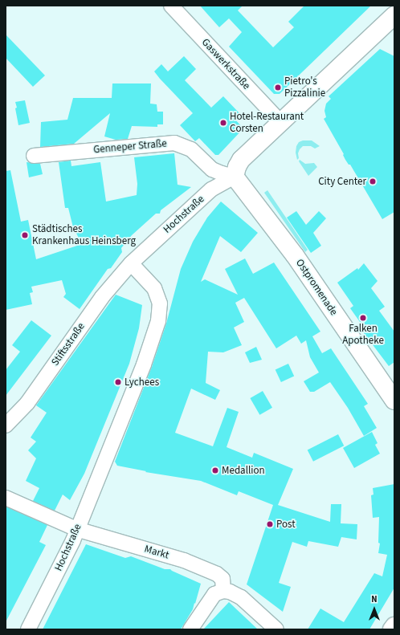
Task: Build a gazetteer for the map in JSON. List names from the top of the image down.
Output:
{
  "streets": {
    "street": [
      "Gaswerkstraße",
      "Genneper Straße",
      "Hochstraße",
      "Ostpromenade",
      "Stiftsstraße",
      "Markt"
    ]
  },
  "crossings": [
    ["Genneper Straße", "Hochstraße"],
    ["Genneper Straße", "Ostpromenade"],
    ["Hochstraße", "Ostpromenade"],
    ["Hochstraße", "Stiftsstraße"],
    ["Hochstraße", "Markt"]
  ],
  "places": [
    "Pietro's Pizzalinie",
    "Hotel-Restaurant Corsten",
    "City Center",
    "Städtisches Krankenhaus Heinsberg",
    "Falken Apotheke",
    "Lychees",
    "Medallion",
    "Post"
  ],
  "north": "top"
}
